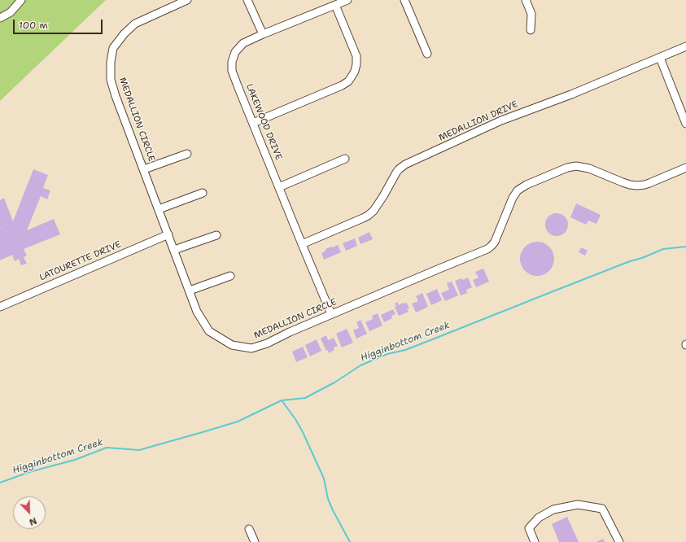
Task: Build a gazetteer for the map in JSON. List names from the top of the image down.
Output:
{
  "streets": {
    "street": [
      "MEDALLION CIRCLE",
      "MEDALLION DRIVE",
      "LAKEWOOD DRIVE",
      "LATOURETTE DRIVE"
    ]
  },
  "crossings": [
    ["MEDALLION CIRCLE", "LAKEWOOD DRIVE"],
    ["MEDALLION CIRCLE", "LATOURETTE DRIVE"],
    ["MEDALLION DRIVE", "LAKEWOOD DRIVE"]
  ],
  "water": ["Higginbottom Creek"],
  "scale_bar": "100 m",
  "north": "bottom right"
}
